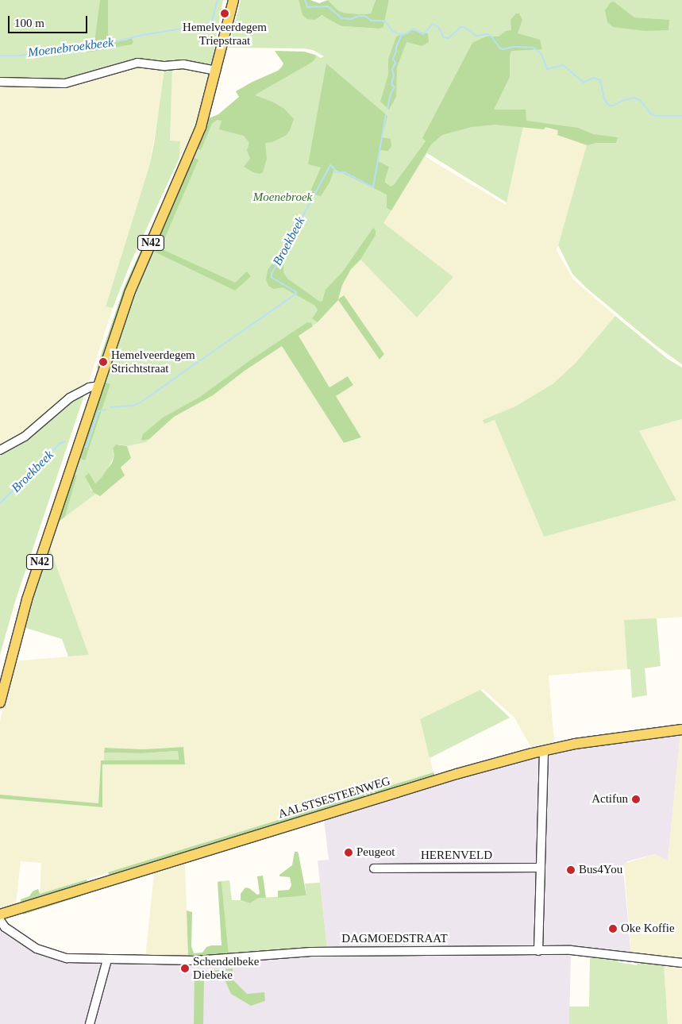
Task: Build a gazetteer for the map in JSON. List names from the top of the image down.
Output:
{
  "streets": {
    "main road": ["N42", "AALSTSESTEENWEG"],
    "street": ["HERENVELD", "DAGMOEDSTRAAT"]
  },
  "water": ["Moenebroekbeek", "Broekbeek"],
  "parks": ["Moenebroek"],
  "places": [
    "Hemelveerdegem Triepstraat",
    "Hemelveerdegem Strichtstraat",
    "Actifun",
    "Peugeot",
    "Bus4You",
    "Oke Koffie",
    "Schendelbeke Diebeke"
  ],
  "scale_bar": "100 m"
}
